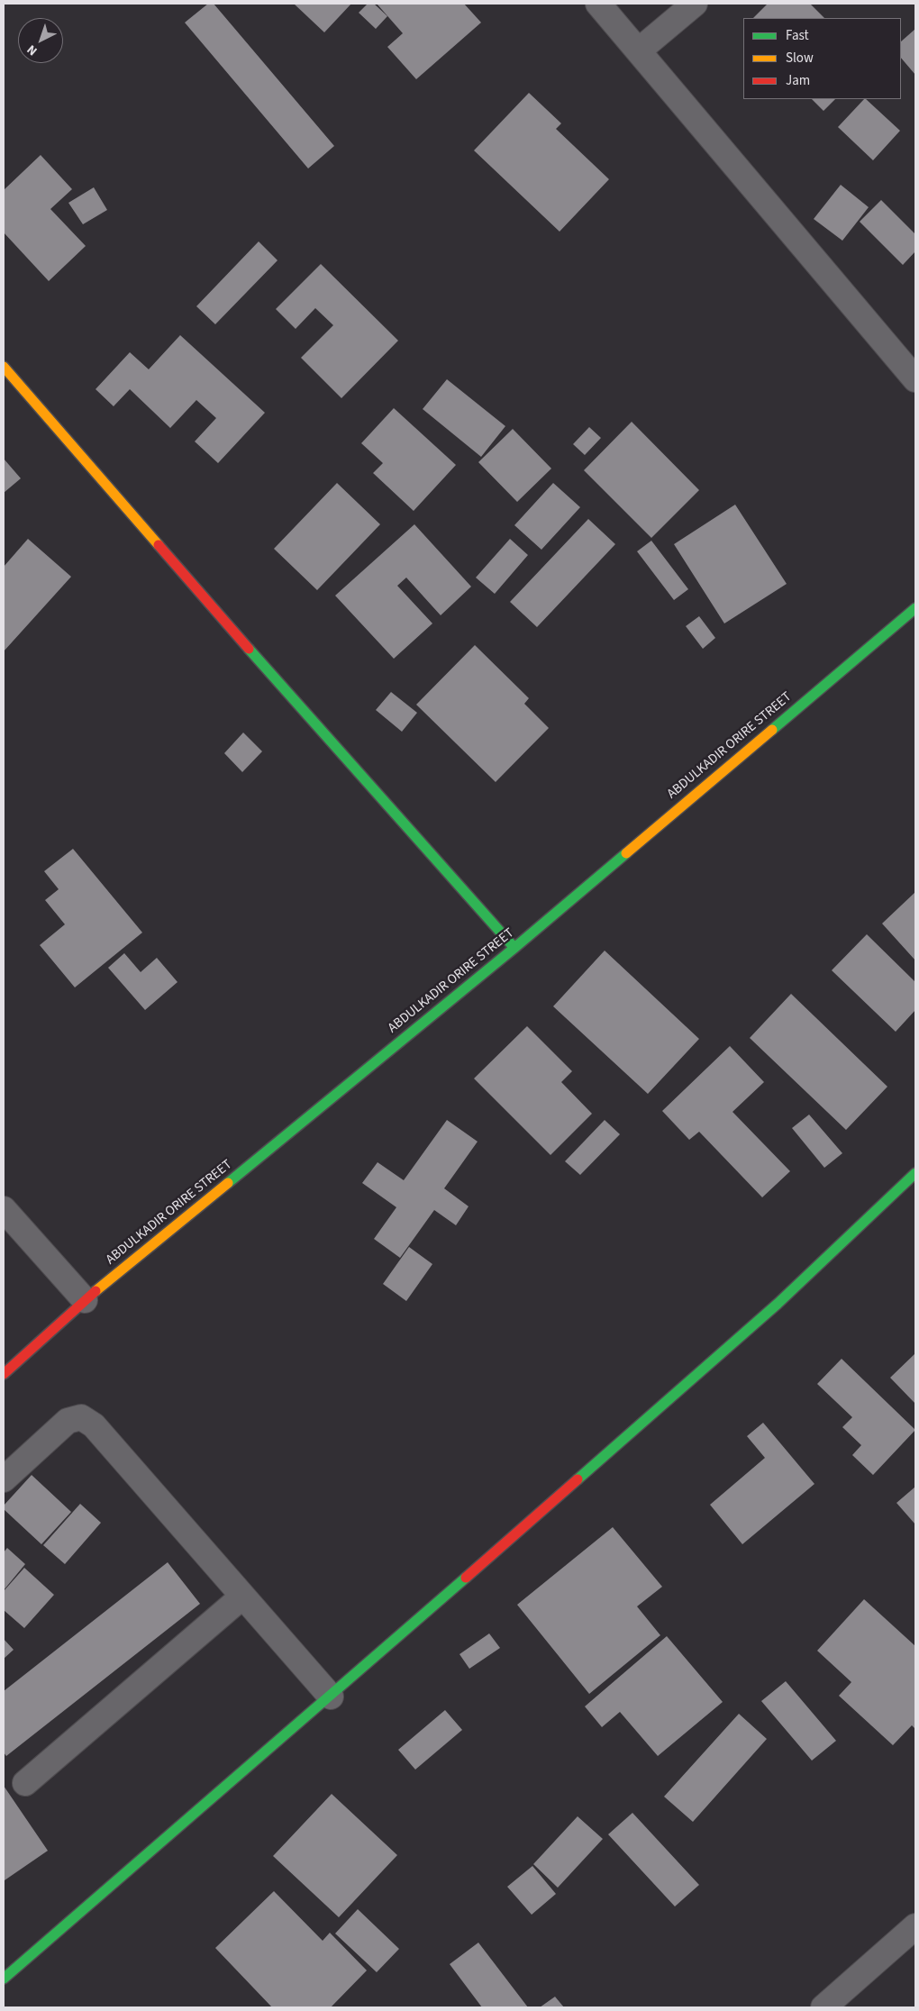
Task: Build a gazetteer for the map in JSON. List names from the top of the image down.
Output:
{
  "streets": {
    "street": ["ABDULKADIR ORIRE STREET"]
  },
  "legend": ["Fast", "Slow", "Jam"],
  "north": "bottom left"
}
